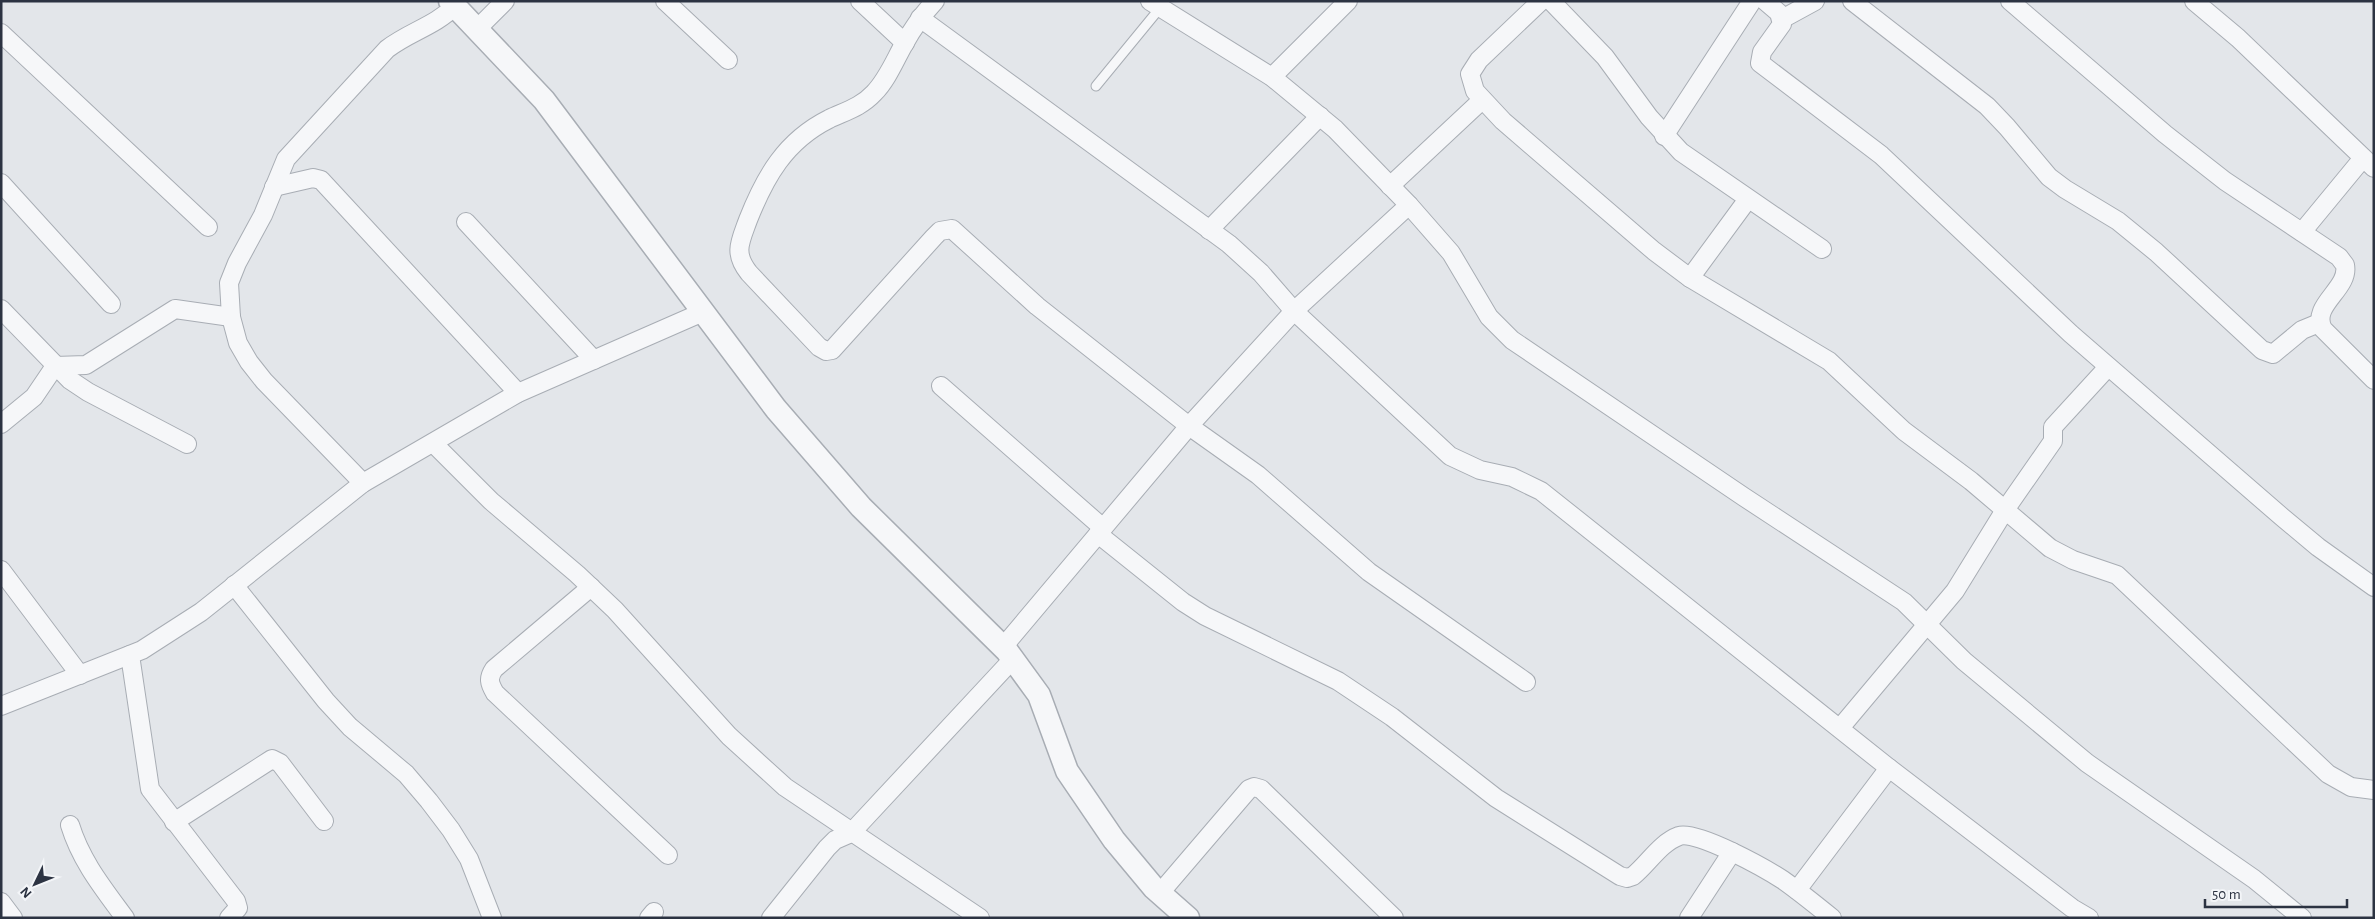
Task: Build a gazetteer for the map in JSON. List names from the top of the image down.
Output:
{
  "scale_bar": "50 m",
  "north": "bottom left"
}
